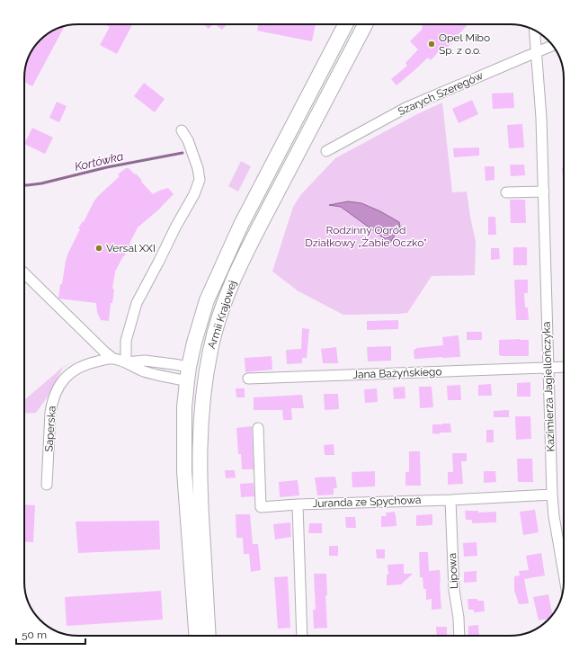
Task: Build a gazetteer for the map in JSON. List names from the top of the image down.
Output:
{
  "streets": {
    "main road": ["Armii Krajowej"],
    "street": [
      "Szarych Szeregów",
      "Jana Bażyńskiego",
      "Kazimierza Jagiellończyka",
      "Saperska",
      "Juranda ze Spychowa",
      "Lipowa"
    ]
  },
  "crossings": [
    ["Szarych Szeregów", "Kazimierza Jagiellończyka"],
    ["Jana Bażyńskiego", "Kazimierza Jagiellończyka"],
    ["Kazimierza Jagiellończyka", "Juranda ze Spychowa"],
    ["Juranda ze Spychowa", "Lipowa"]
  ],
  "water": ["Kortówka"],
  "parks": ["Rodzinny Ogród Działkowy „Żabie Oczko”"],
  "places": ["Opel Mibo Sp. z o.o.", "Versal XXI"],
  "scale_bar": "50 m"
}
